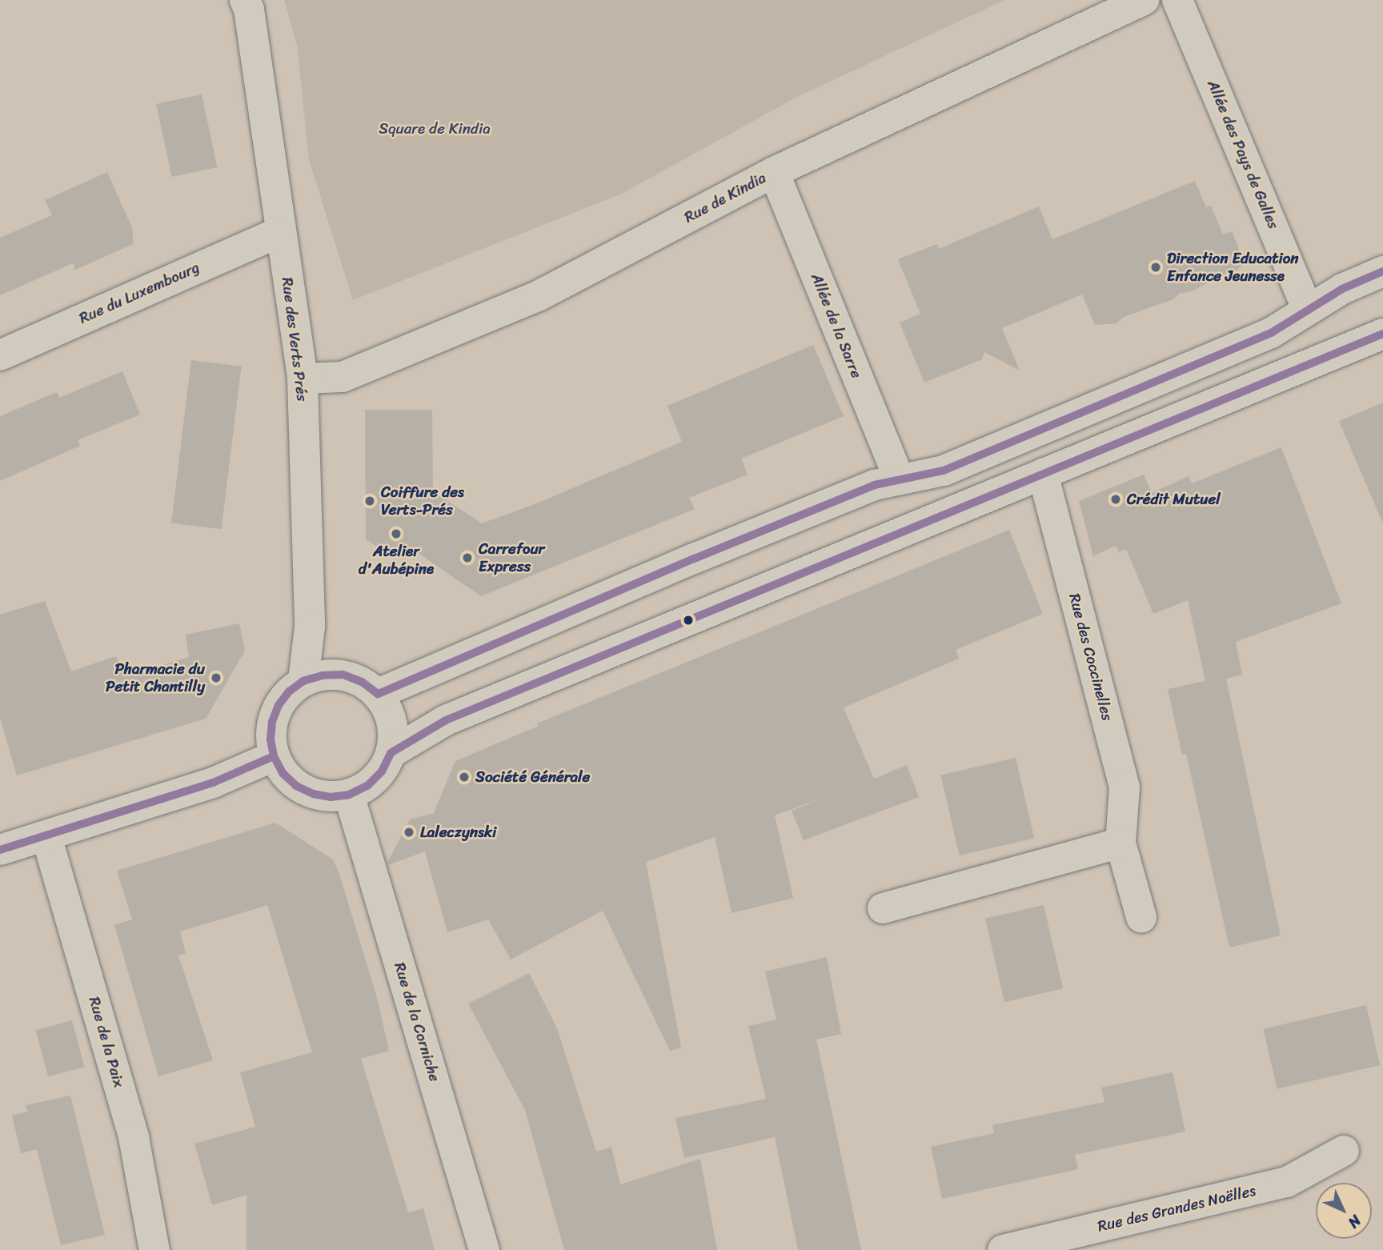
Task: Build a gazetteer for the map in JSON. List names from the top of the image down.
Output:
{
  "streets": {
    "street": [
      "Allée des Pays de Galles",
      "Rue de Kindia",
      "Rue du Luxembourg",
      "Allée de la Sarre",
      "Rue des Verts Prés",
      "Rue des Coccinelles",
      "Rue de la Corniche",
      "Rue de la Paix",
      "Rue des Grandes Noëlles"
    ]
  },
  "crossings": [
    ["Rue de Kindia", "Allée de la Sarre"],
    ["Rue de Kindia", "Rue des Verts Prés"],
    ["Rue du Luxembourg", "Rue des Verts Prés"],
    ["Rue des Verts Prés", "Rue de la Corniche"]
  ],
  "parks": ["Square de Kindia"],
  "places": [
    "Direction Education Enfance Jeunesse",
    "Crédit Mutuel",
    "Coiffure des Verts-Prés",
    "Atelier d'Aubépine",
    "Carrefour Express",
    "Pharmacie du Petit Chantilly",
    "Société Générale",
    "Laleczynski"
  ],
  "north": "bottom right"
}
